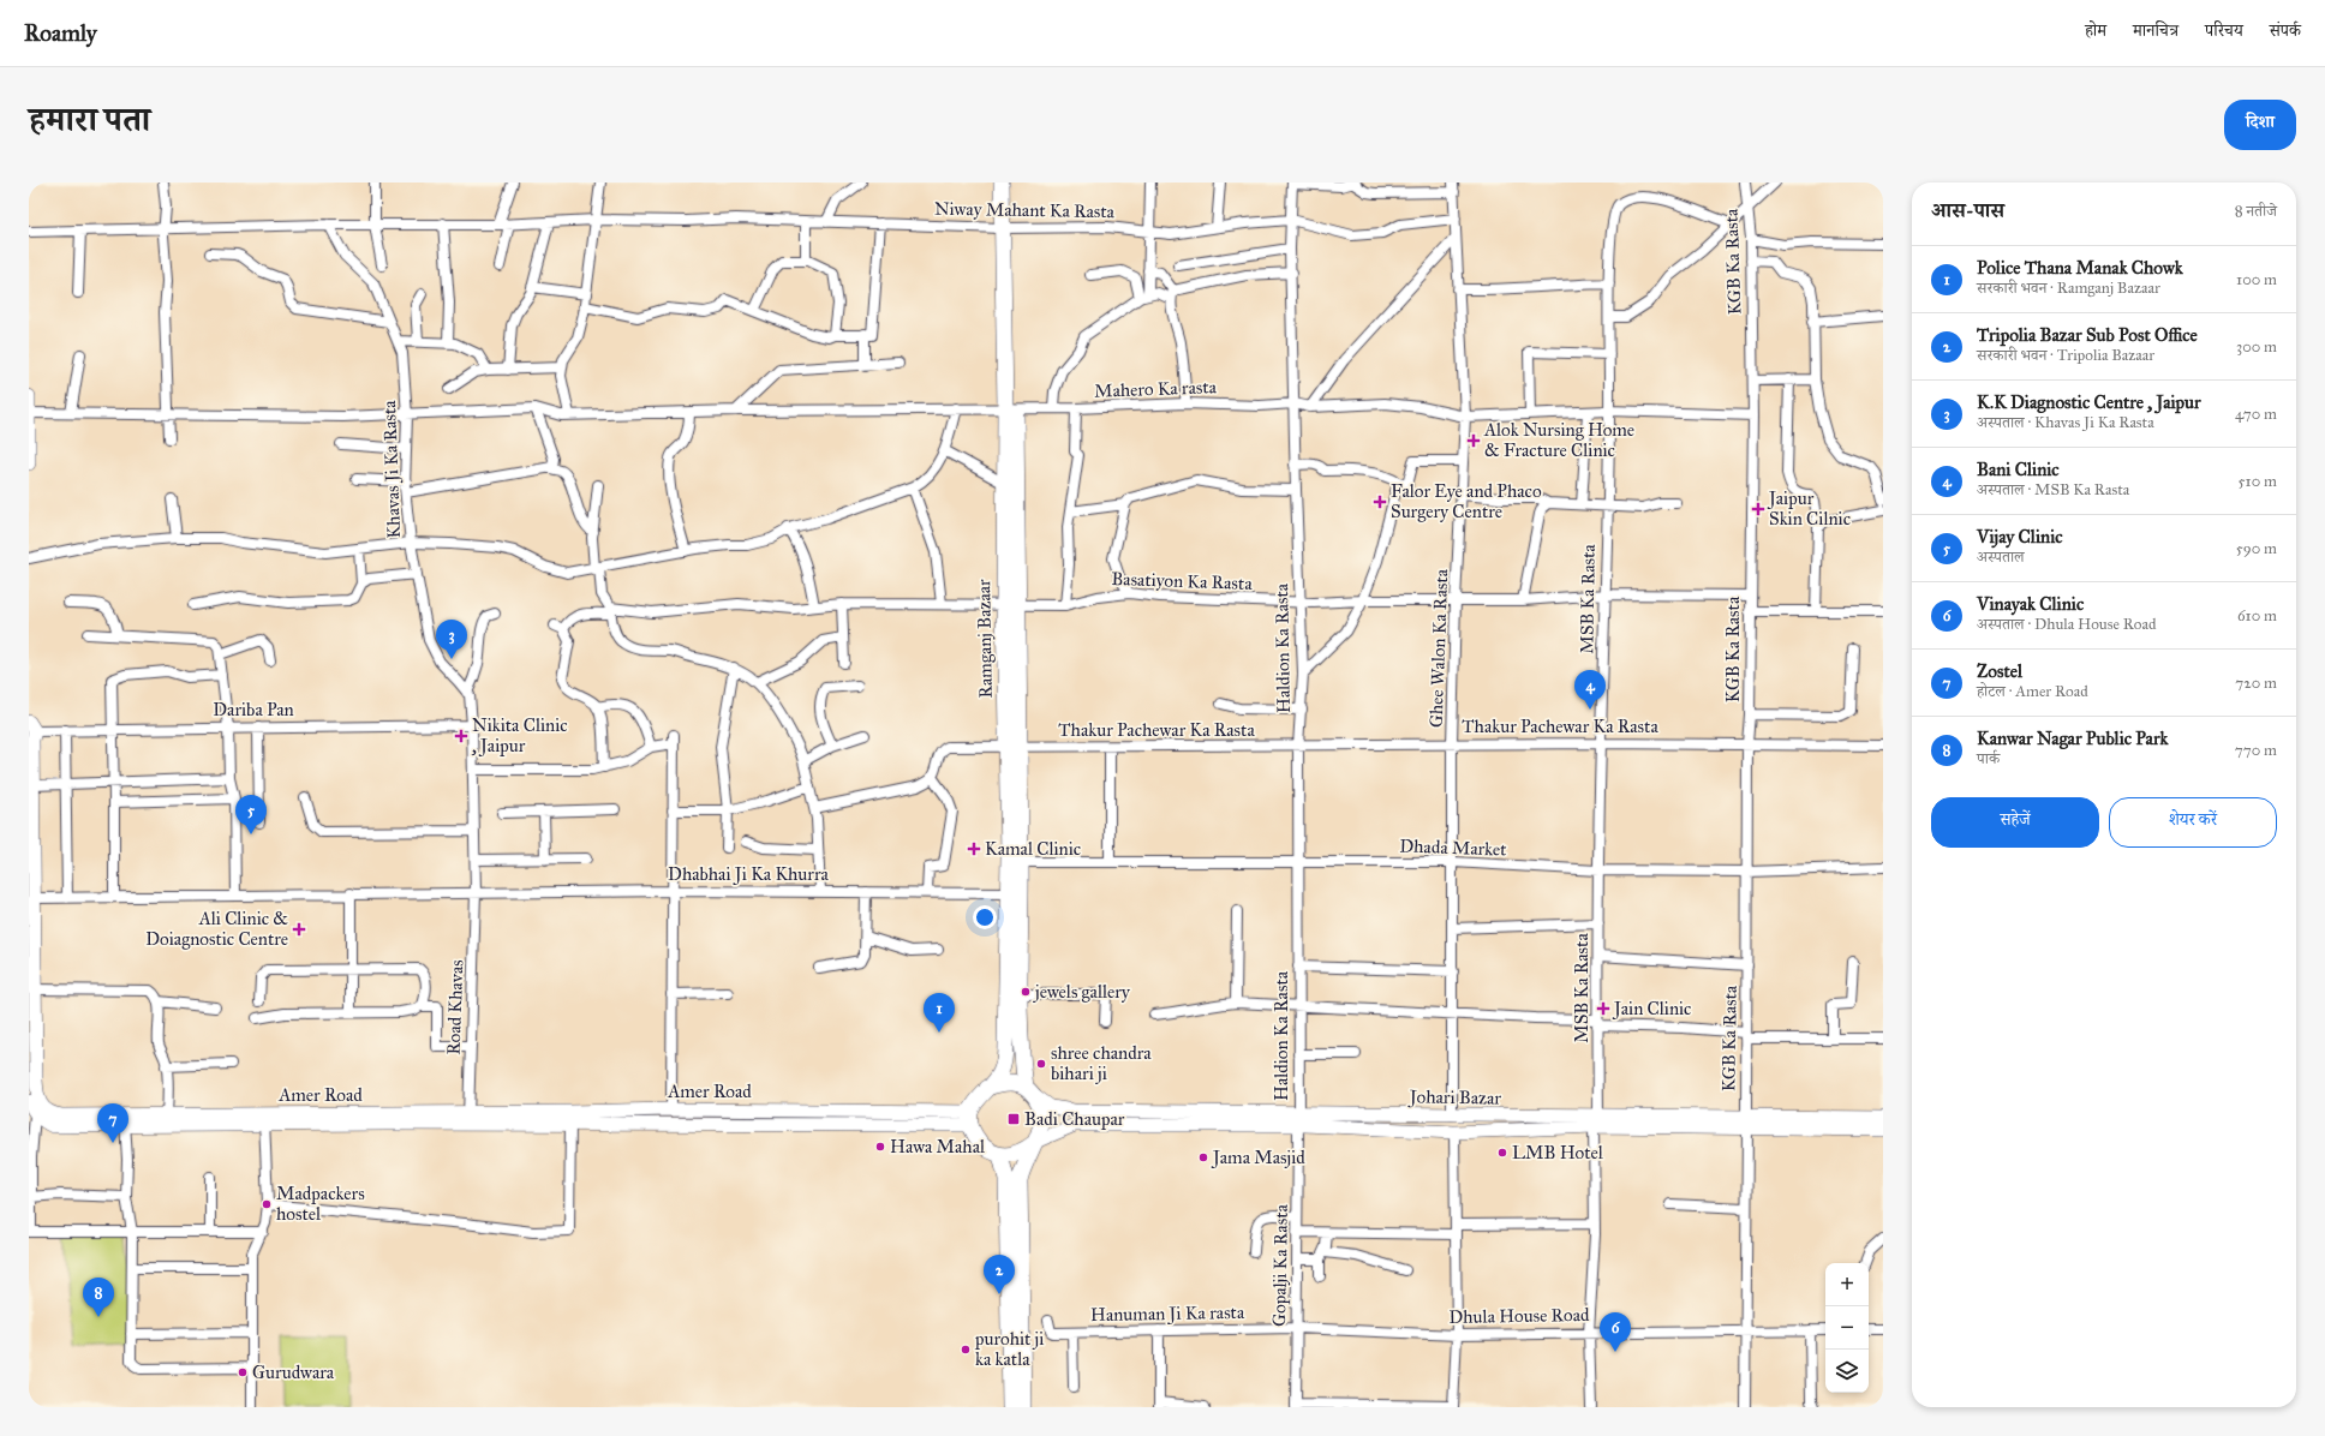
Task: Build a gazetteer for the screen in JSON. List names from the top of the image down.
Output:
{
  "streets": {
    "main road": ["Ramganj Bazaar", "Amer Road", "Johari Bazar"],
    "street": [
      "Niway Mahant Ka Rasta",
      "KGB Ka Rasta",
      "Mahero Ka rasta",
      "Khavas Ji Ka Rasta",
      "Basatiyon Ka Rasta",
      "MSB Ka Rasta",
      "Haldion Ka Rasta",
      "Ghee Walon Ka Rasta",
      "Dariba Pan",
      "Thakur Pachewar Ka Rasta",
      "Dhada Market",
      "Dhabhai Ji Ka Khurra",
      "Road Khavas",
      "Gopalji Ka Rasta",
      "Hanuman Ji Ka rasta",
      "Dhula House Road"
    ]
  },
  "crossings": [
    ["Niway Mahant Ka Rasta", "Khavas Ji Ka Rasta"],
    ["Niway Mahant Ka Rasta", "Ramganj Bazaar"],
    ["Niway Mahant Ka Rasta", "Haldion Ka Rasta"],
    ["Niway Mahant Ka Rasta", "Ghee Walon Ka Rasta"],
    ["KGB Ka Rasta", "Mahero Ka rasta"],
    ["KGB Ka Rasta", "Basatiyon Ka Rasta"],
    ["KGB Ka Rasta", "Thakur Pachewar Ka Rasta"],
    ["KGB Ka Rasta", "Dhada Market"],
    ["KGB Ka Rasta", "Johari Bazar"],
    ["KGB Ka Rasta", "Dhula House Road"],
    ["Mahero Ka rasta", "Khavas Ji Ka Rasta"],
    ["Mahero Ka rasta", "MSB Ka Rasta"],
    ["Mahero Ka rasta", "Ramganj Bazaar"],
    ["Mahero Ka rasta", "Haldion Ka Rasta"],
    ["Mahero Ka rasta", "Ghee Walon Ka Rasta"],
    ["Khavas Ji Ka Rasta", "Dariba Pan"],
    ["Khavas Ji Ka Rasta", "Dhabhai Ji Ka Khurra"],
    ["Khavas Ji Ka Rasta", "Road Khavas"],
    ["Basatiyon Ka Rasta", "MSB Ka Rasta"],
    ["Basatiyon Ka Rasta", "Ramganj Bazaar"],
    ["Basatiyon Ka Rasta", "Haldion Ka Rasta"],
    ["Basatiyon Ka Rasta", "Ghee Walon Ka Rasta"],
    ["MSB Ka Rasta", "Thakur Pachewar Ka Rasta"],
    ["MSB Ka Rasta", "Dhada Market"],
    ["MSB Ka Rasta", "Johari Bazar"],
    ["MSB Ka Rasta", "Dhula House Road"],
    ["Ramganj Bazaar", "Thakur Pachewar Ka Rasta"],
    ["Ramganj Bazaar", "Dhada Market"],
    ["Ramganj Bazaar", "Dhabhai Ji Ka Khurra"],
    ["Ramganj Bazaar", "Amer Road"],
    ["Ramganj Bazaar", "Johari Bazar"],
    ["Haldion Ka Rasta", "Thakur Pachewar Ka Rasta"],
    ["Haldion Ka Rasta", "Dhada Market"],
    ["Haldion Ka Rasta", "Johari Bazar"],
    ["Haldion Ka Rasta", "Gopalji Ka Rasta"],
    ["Ghee Walon Ka Rasta", "Thakur Pachewar Ka Rasta"],
    ["Ghee Walon Ka Rasta", "Dhada Market"],
    ["Ghee Walon Ka Rasta", "Johari Bazar"],
    ["Dariba Pan", "Amer Road"],
    ["Dhabhai Ji Ka Khurra", "Road Khavas"],
    ["Dhabhai Ji Ka Khurra", "Amer Road"],
    ["Road Khavas", "Amer Road"],
    ["Amer Road", "Johari Bazar"],
    ["Johari Bazar", "Gopalji Ka Rasta"],
    ["Gopalji Ka Rasta", "Hanuman Ji Ka rasta"],
    ["Gopalji Ka Rasta", "Dhula House Road"],
    ["Hanuman Ji Ka rasta", "Dhula House Road"]
  ],
  "places": {
    "health": [
      "Alok Nursing Home & Fracture Clinic",
      "Falor Eye and Phaco Surgery Centre",
      "Jaipur Skin Cilnic",
      "Nikita Clinic , Jaipur",
      "Kamal Clinic",
      "Ali Clinic & Doiagnostic Centre",
      "Jain Clinic"
    ],
    "other": [
      "jewels gallery",
      "shree chandra bihari ji",
      "Hawa Mahal",
      "LMB Hotel",
      "Jama Masjid",
      "Madpackers hostel",
      "purohit ji ka katla",
      "Gurudwara"
    ],
    "transit": ["Badi Chaupar"]
  },
  "page": {
    "header": "Roamly",
    "nav": [
      "होम",
      "मानचित्र",
      "परिचय",
      "संपर्क"
    ],
    "title": "हमारा पता",
    "buttons": [
      "दिशा",
      ["सहेजें", "शेयर करें"]
    ],
    "heading": ["आस-पास", "8 नतीजे"],
    "list": [
      {
        "mark": "1",
        "name": "Police Thana Manak Chowk",
        "note": "सरकारी भवन · Ramganj Bazaar",
        "value": "100 m"
      },
      {
        "mark": "2",
        "name": "Tripolia Bazar Sub Post Office",
        "note": "सरकारी भवन · Tripolia Bazaar",
        "value": "300 m"
      },
      {
        "mark": "3",
        "name": "K.K Diagnostic Centre , Jaipur",
        "note": "अस्पताल · Khavas Ji Ka Rasta",
        "value": "470 m"
      },
      {
        "mark": "4",
        "name": "Bani Clinic",
        "note": "अस्पताल · MSB Ka Rasta",
        "value": "510 m"
      },
      {
        "mark": "5",
        "name": "Vijay Clinic",
        "note": "अस्पताल",
        "value": "590 m"
      },
      {
        "mark": "6",
        "name": "Vinayak Clinic",
        "note": "अस्पताल · Dhula House Road",
        "value": "610 m"
      },
      {
        "mark": "7",
        "name": "Zostel",
        "note": "होटल · Amer Road",
        "value": "720 m"
      },
      {
        "mark": "8",
        "name": "Kanwar Nagar Public Park",
        "note": "पार्क",
        "value": "770 m"
      }
    ],
    "pins": [
      "3",
      "4",
      "5",
      "1",
      "7",
      "2",
      "8",
      "6"
    ],
    "map_buttons": ["+", "−"]
  }
}
